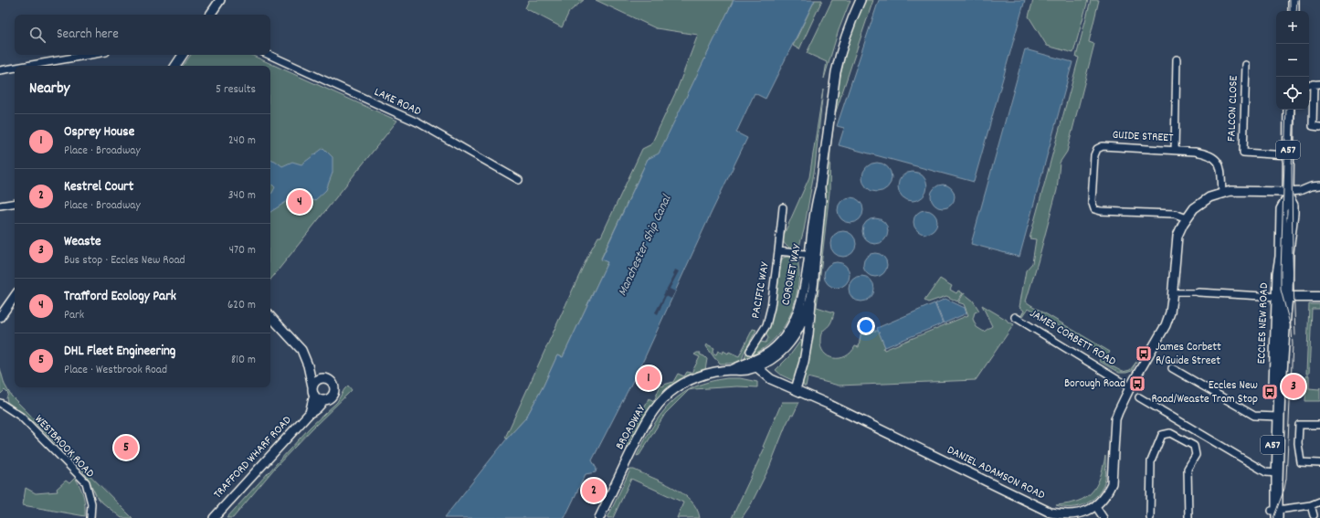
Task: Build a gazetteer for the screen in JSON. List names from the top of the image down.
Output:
{
  "streets": {
    "main road": ["A57", "ECCLES NEW ROAD"],
    "street": [
      "LAKE ROAD",
      "FALCON CLOSE",
      "GUIDE STREET",
      "CORONET WAY",
      "PACIFIC WAY",
      "JAMES CORBETT ROAD",
      "BROADWAY",
      "WESTBROOK ROAD",
      "TRAFFORD WHARF ROAD",
      "DANIEL ADAMSON ROAD"
    ]
  },
  "crossings": [
    ["FALCON CLOSE", "ECCLES NEW ROAD"],
    ["CORONET WAY", "PACIFIC WAY"],
    ["CORONET WAY", "BROADWAY"],
    ["CORONET WAY", "DANIEL ADAMSON ROAD"],
    ["JAMES CORBETT ROAD", "DANIEL ADAMSON ROAD"]
  ],
  "water": ["Manchester Ship Canal"],
  "places": {
    "bus stop": ["James Corbett R/Guide Street", "Borough Road", "Eccles New Road/Weaste Tram Stop"]
  },
  "page": {
    "map_buttons": ["+", "−"],
    "search": "Search here",
    "heading": ["Nearby", "5 results"],
    "list": [
      {
        "mark": "1",
        "name": "Osprey House",
        "note": "Place · Broadway",
        "value": "240 m"
      },
      {
        "mark": "2",
        "name": "Kestrel Court",
        "note": "Place · Broadway",
        "value": "340 m"
      },
      {
        "mark": "3",
        "name": "Weaste",
        "note": "Bus stop · Eccles New Road",
        "value": "470 m"
      },
      {
        "mark": "4",
        "name": "Trafford Ecology Park",
        "note": "Park",
        "value": "620 m"
      },
      {
        "mark": "5",
        "name": "DHL Fleet Engineering",
        "note": "Place · Westbrook Road",
        "value": "810 m"
      }
    ],
    "pins": [
      "4",
      "1",
      "3",
      "5",
      "2"
    ]
  }
}
